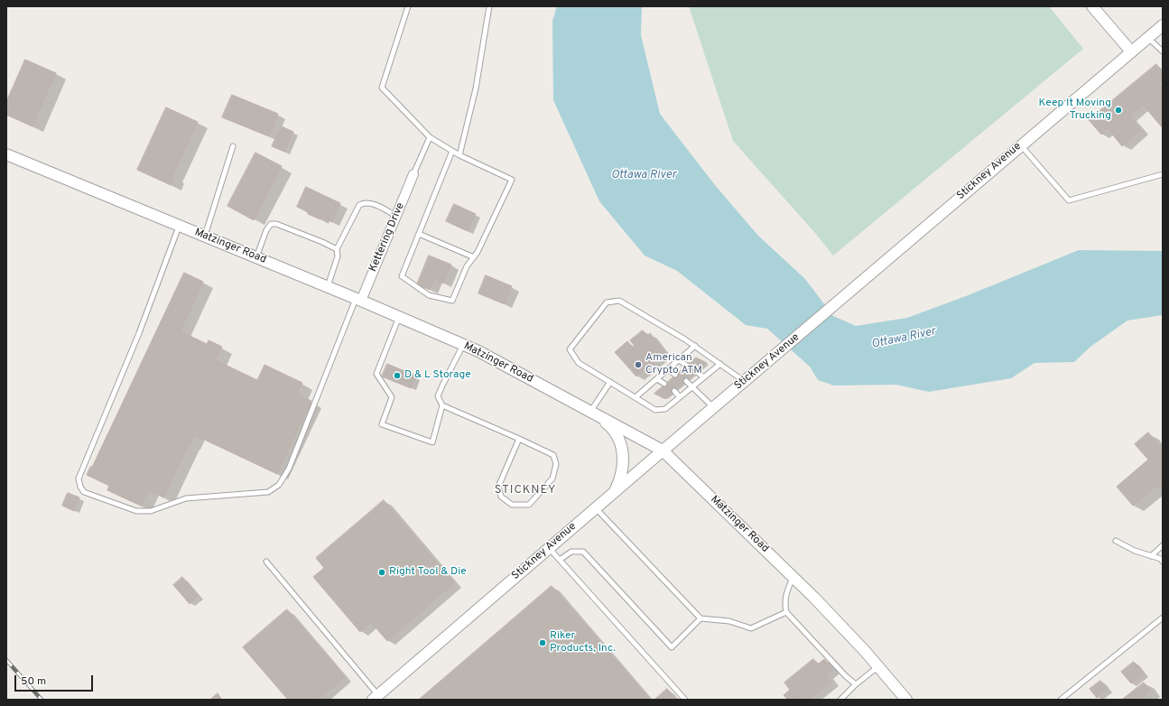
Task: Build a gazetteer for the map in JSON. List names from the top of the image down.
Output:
{
  "streets": {
    "street": ["Stickney Avenue", "Kettering Drive", "Matzinger Road"]
  },
  "crossings": [
    ["Stickney Avenue", "Matzinger Road"],
    ["Kettering Drive", "Matzinger Road"]
  ],
  "districts": ["STICKNEY"],
  "water": ["Ottawa River"],
  "places": [
    "Keep It Moving Trucking",
    "American Crypto ATM",
    "D & L Storage",
    "Right Tool & Die",
    "Riker Products, Inc."
  ],
  "scale_bar": "50 m"
}
